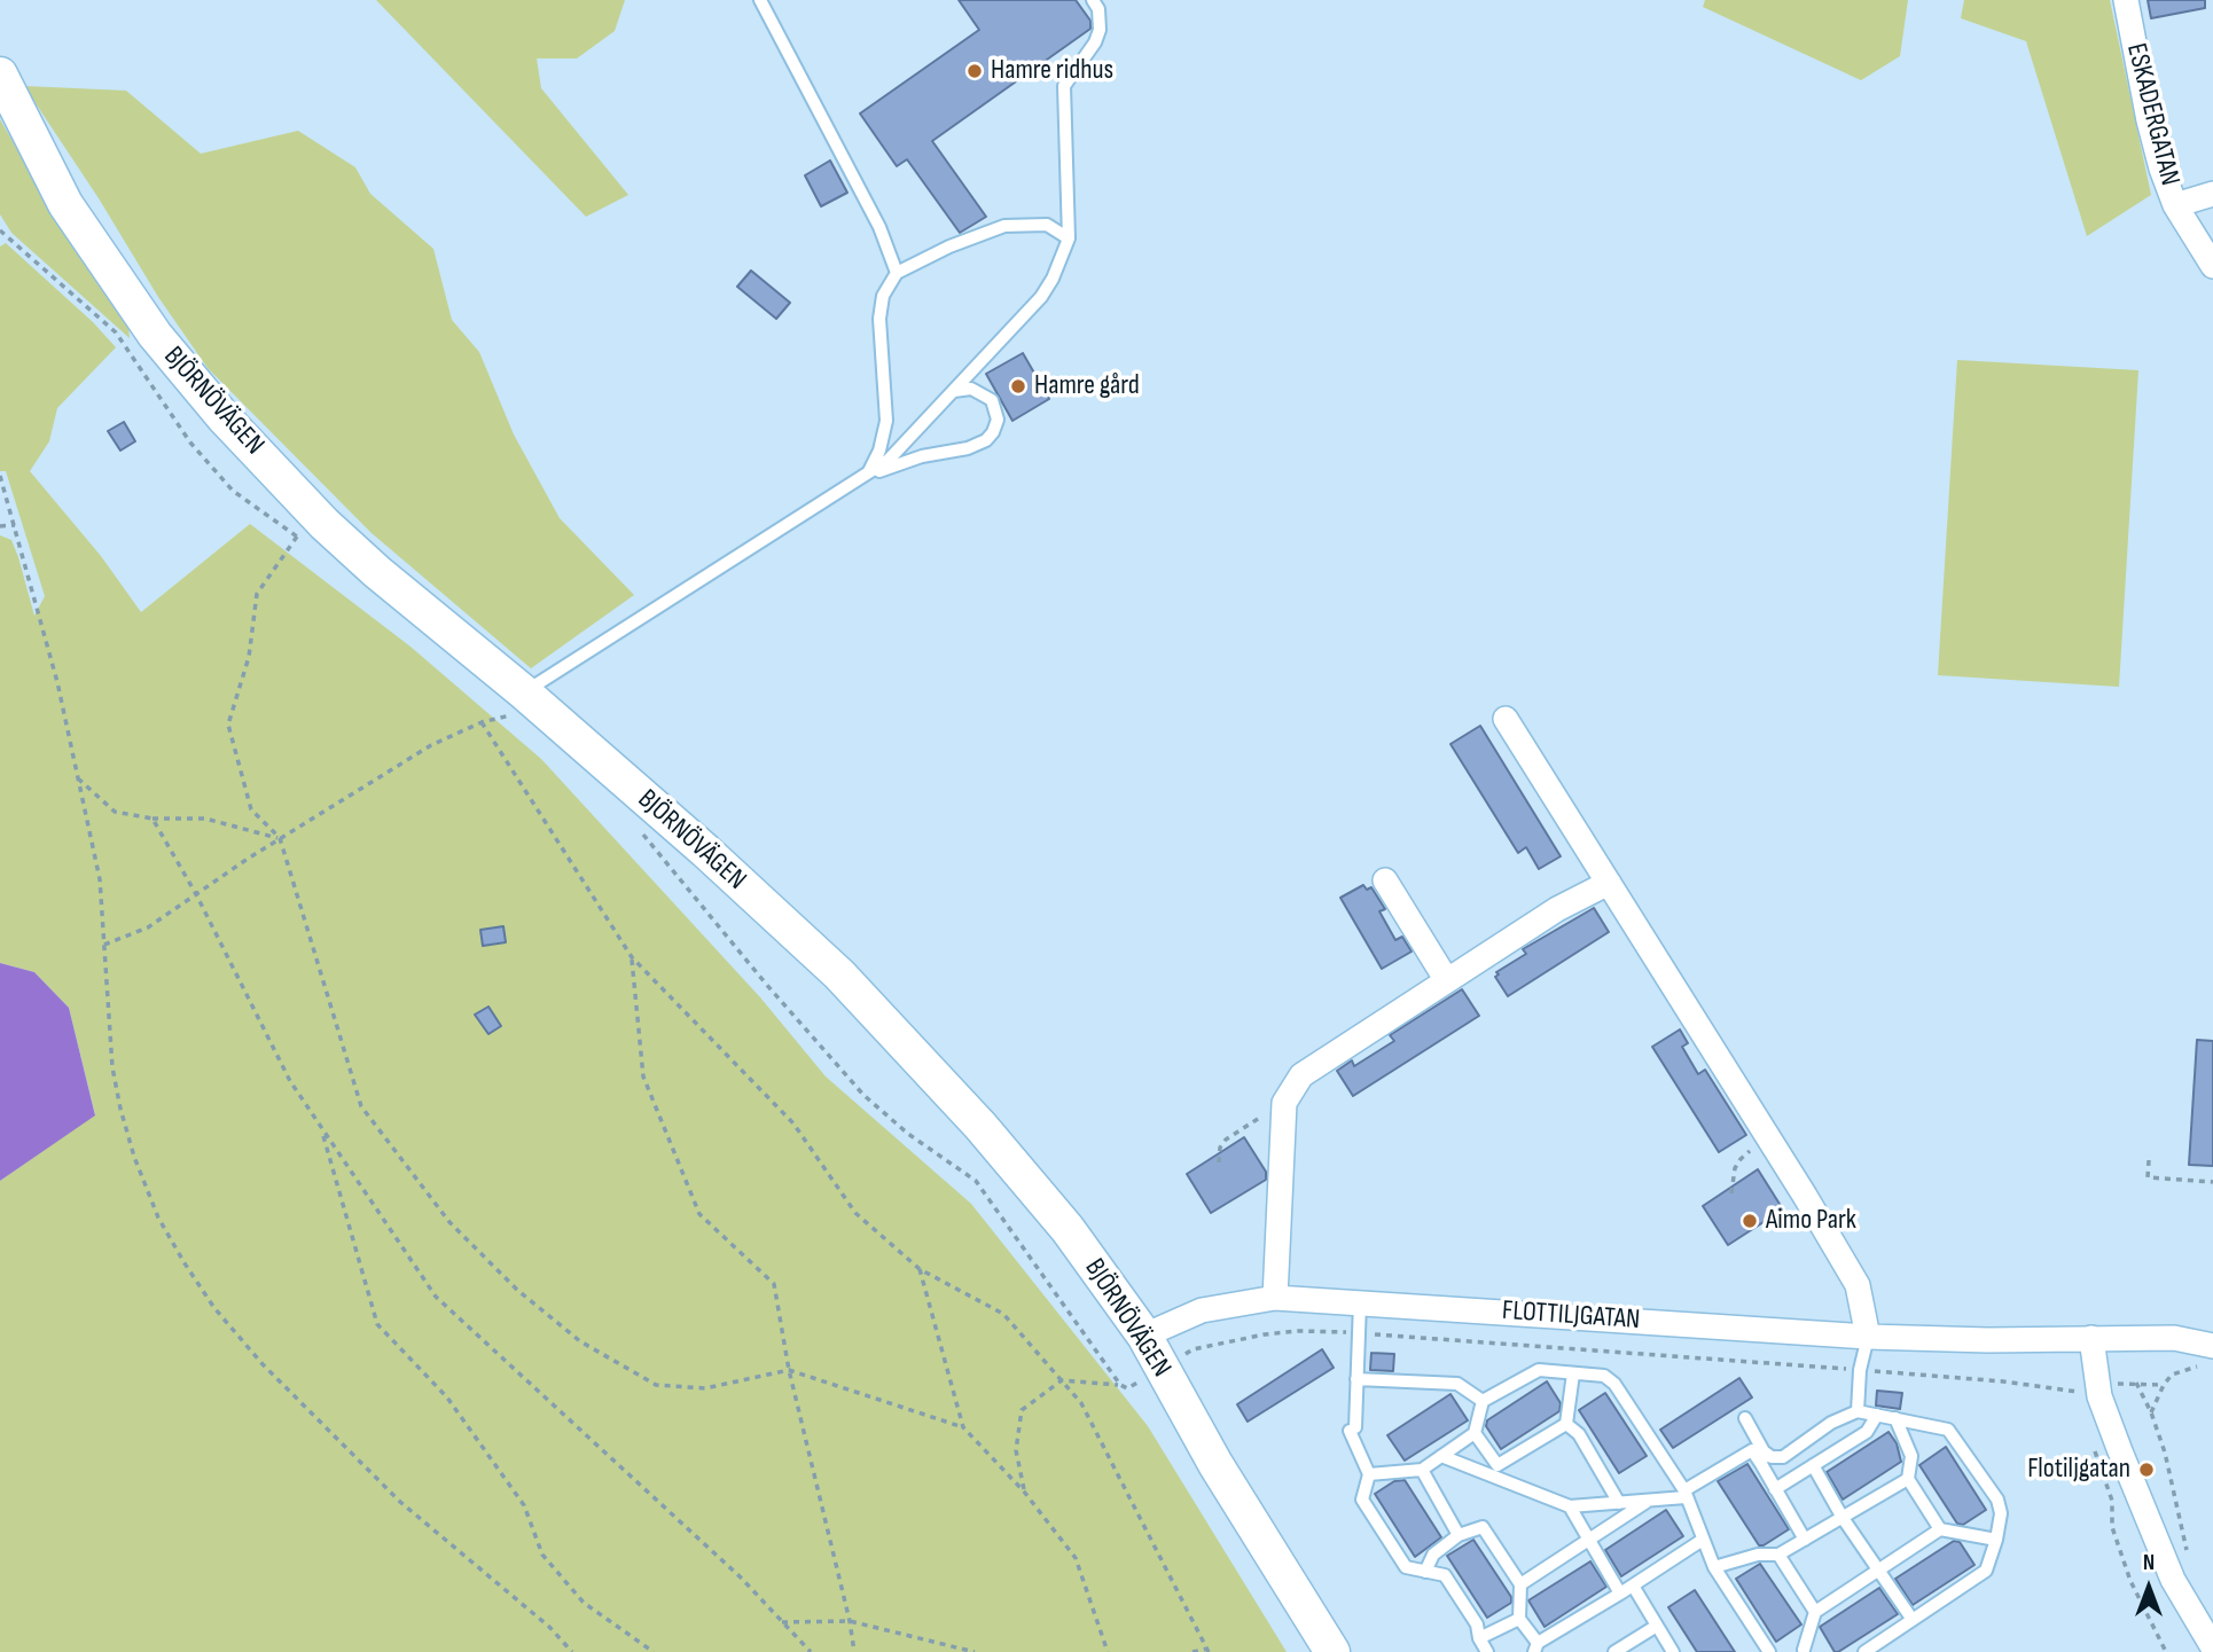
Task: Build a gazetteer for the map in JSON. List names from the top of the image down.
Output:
{
  "streets": {
    "main road": ["BJÖRNÖVÄGEN"],
    "street": ["ESKADERGATAN", "FLOTTILJGATAN"]
  },
  "crossings": [
    ["BJÖRNÖVÄGEN", "FLOTTILJGATAN"]
  ],
  "places": [
    "Hamre ridhus",
    "Hamre gård",
    "Aimo Park",
    "Flotiljgatan"
  ],
  "north": "top"
}
